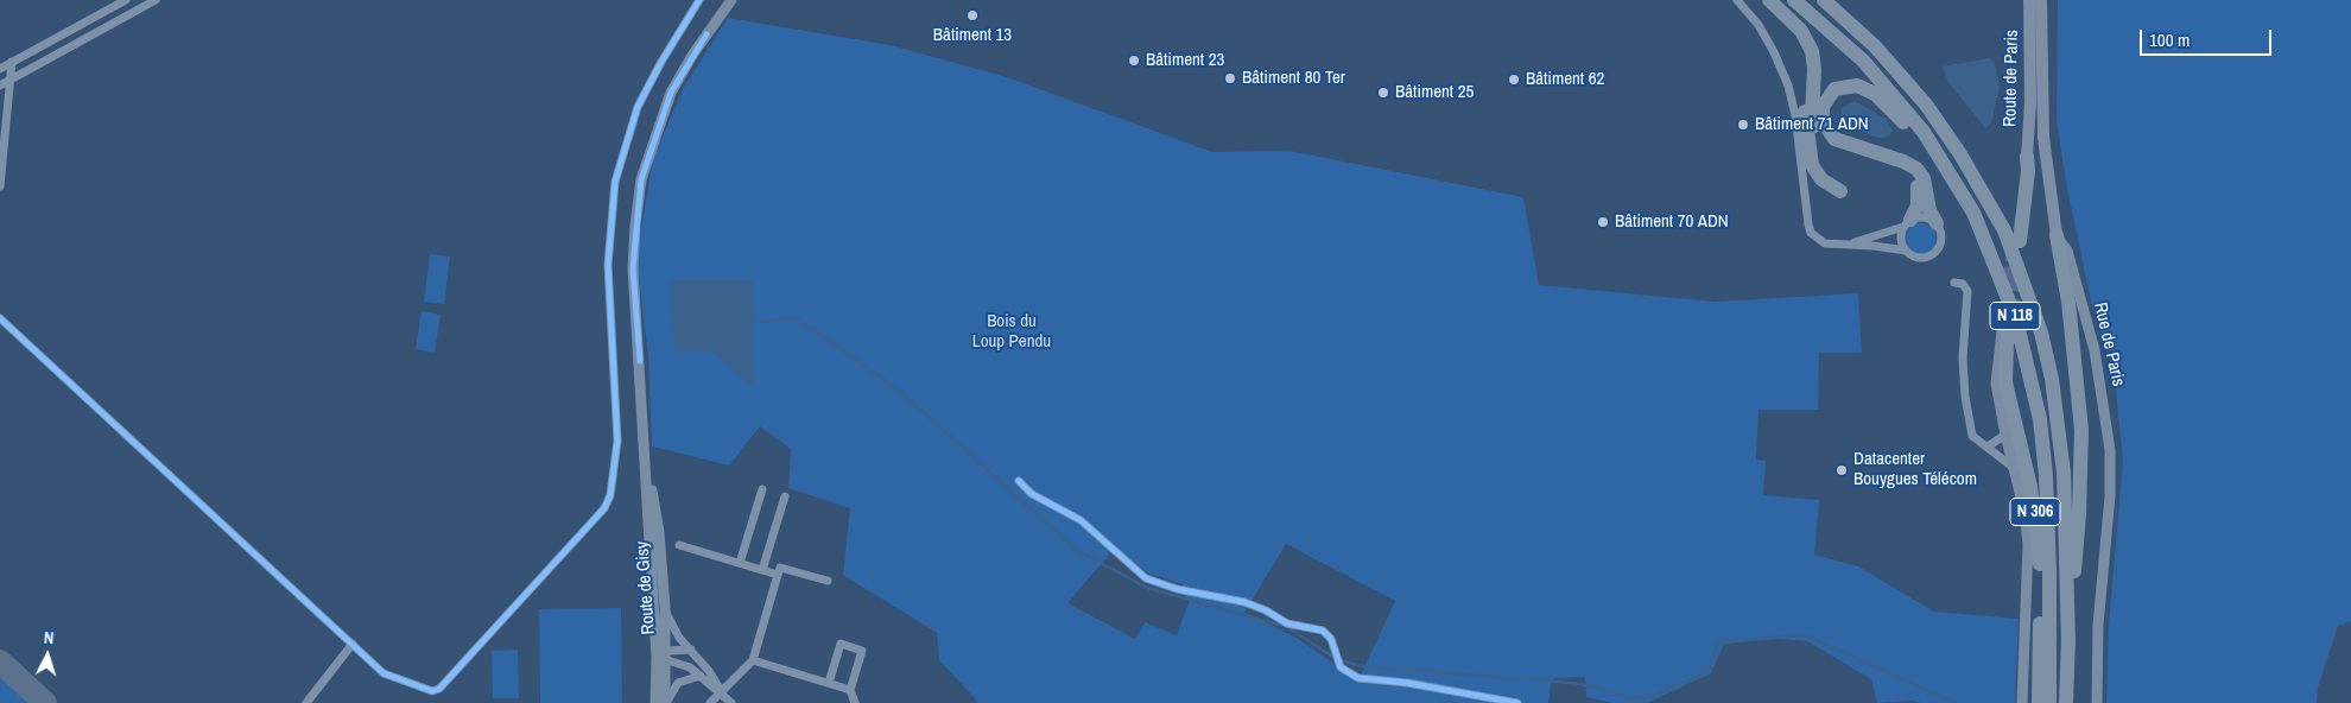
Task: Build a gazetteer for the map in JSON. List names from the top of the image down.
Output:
{
  "streets": {
    "highway": ["N 118", "N 306"],
    "main road": ["Route de Paris", "Rue de Paris"],
    "street": ["Route de Gisy"]
  },
  "crossings": [
    ["N 118", "N 306"],
    ["Rue de Paris", "N 306"]
  ],
  "parks": ["Bois du Loup Pendu"],
  "places": [
    "Bâtiment 13",
    "Bâtiment 23",
    "Bâtiment 80 Ter",
    "Bâtiment 62",
    "Bâtiment 25",
    "Bâtiment 71 ADN",
    "Bâtiment 70 ADN",
    "Datacenter Bouygues Télécom"
  ],
  "scale_bar": "100 m",
  "north": "top"
}
